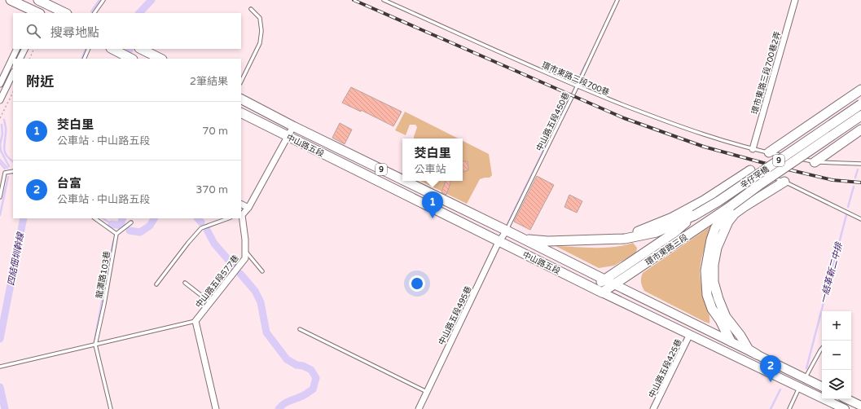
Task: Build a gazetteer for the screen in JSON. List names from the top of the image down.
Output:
{
  "streets": {
    "main road": [
      "中山路五段",
      "9",
      "辛仔罕橋",
      "環市東路三段"
    ],
    "street": [
      "環市東路三段700巷2弄",
      "中山路五段577巷",
      "中山路五段495巷",
      "中山路五段425巷"
    ],
    "lane": ["環市東路三段700巷", "中山路五段450巷", "龍潭路103巷"]
  },
  "crossings": [
    ["環市東路三段700巷2弄", "環市東路三段700巷"],
    ["環市東路三段700巷", "中山路五段450巷"],
    ["中山路五段450巷", "中山路五段"],
    ["中山路五段450巷", "中山路五段495巷"],
    ["中山路五段", "環市東路三段"],
    ["中山路五段", "中山路五段577巷"],
    ["中山路五段", "中山路五段495巷"],
    ["中山路五段", "中山路五段425巷"],
    ["辛仔罕橋", "環市東路三段"]
  ],
  "water": ["四結佃圳幹線", "一結革新二中排"],
  "page": {
    "search": "搜尋地點",
    "heading": ["附近", "2筆結果"],
    "list": [
      {
        "mark": "1",
        "name": "茭白里",
        "note": "公車站 · 中山路五段",
        "value": "70 m"
      },
      {
        "mark": "2",
        "name": "台富",
        "note": "公車站 · 中山路五段",
        "value": "370 m"
      }
    ],
    "popup": ["茭白里", "公車站"],
    "pins": ["1", "2"],
    "map_buttons": ["+", "−"]
  }
}
